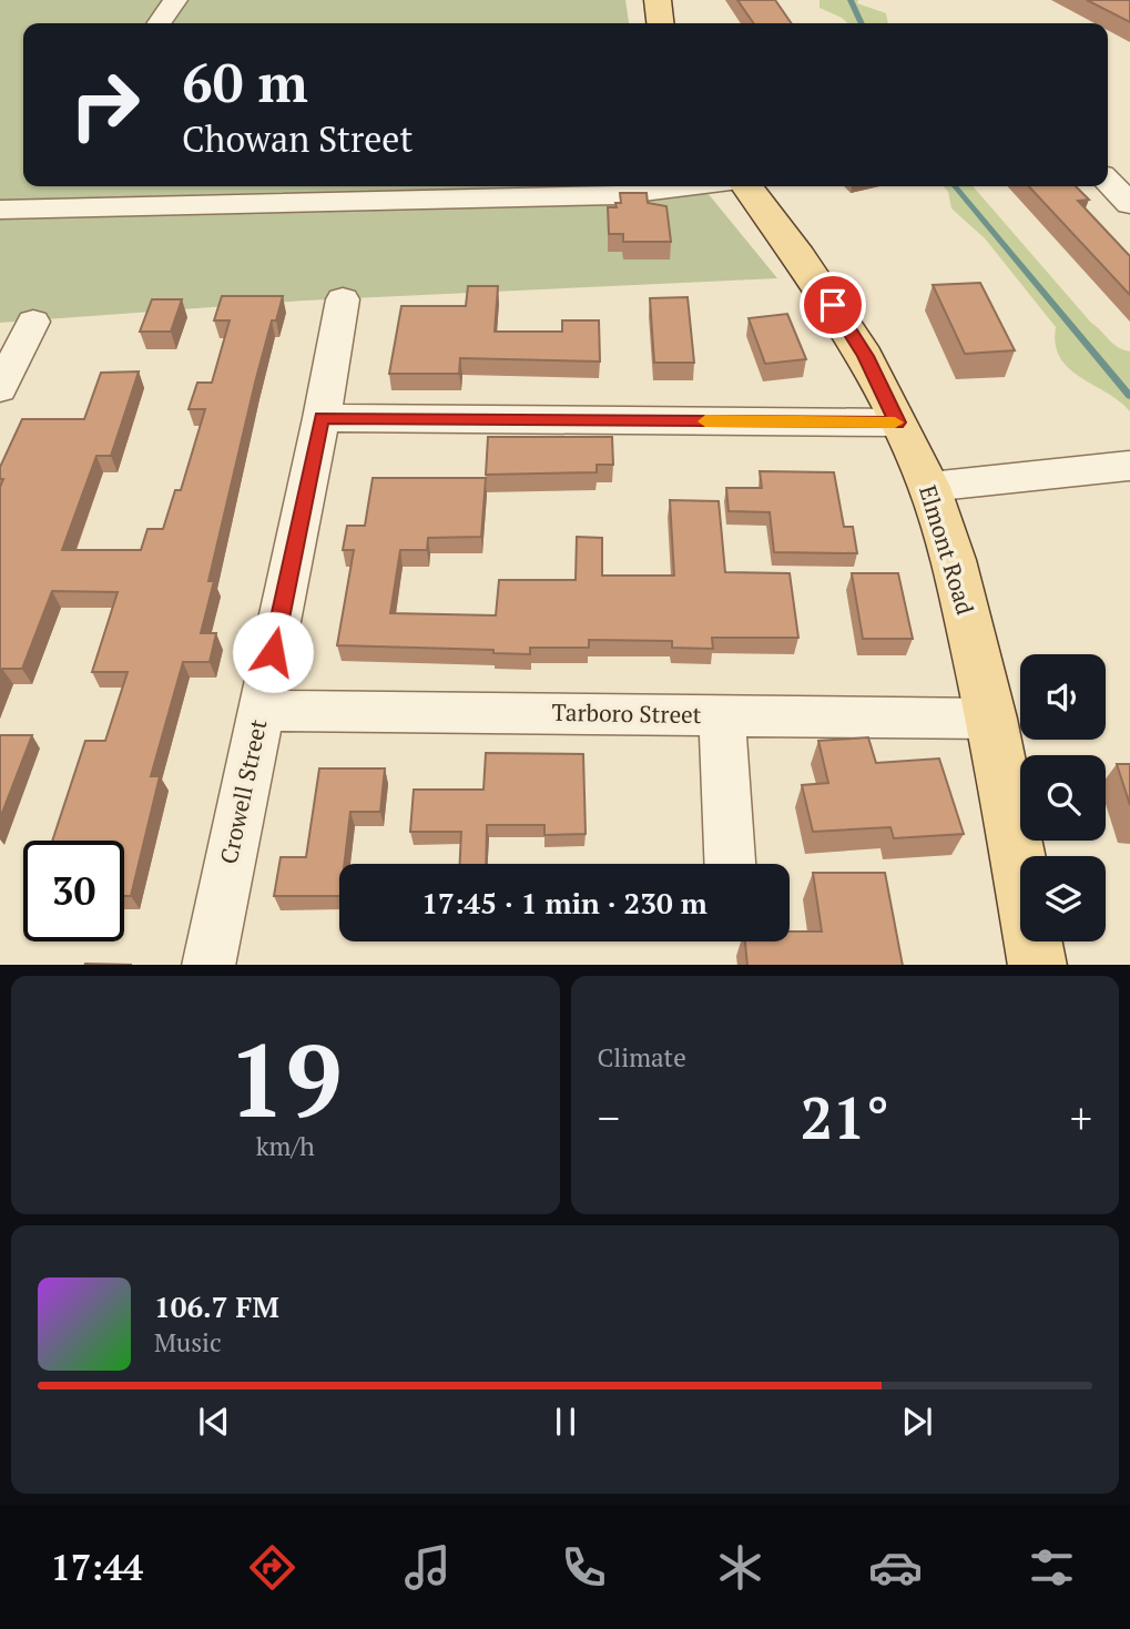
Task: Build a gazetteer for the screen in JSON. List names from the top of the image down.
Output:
{
  "streets": {
    "main road": ["Elmont Road"],
    "street": ["Tarboro Street", "Crowell Street"]
  },
  "crossings": [
    ["Elmont Road", "Tarboro Street"],
    ["Tarboro Street", "Crowell Street"]
  ],
  "page": {
    "turn": ["60 m", "Chowan Street"],
    "limit": "30",
    "trip": "17:45 · 1 min · 230 m",
    "tile": [
      ["19", "km/h"],
      "Climate"
    ],
    "heat": ["−", "21°", "+"],
    "song": ["106.7 FM", "Music"],
    "tabs": "17:44"
  }
}
